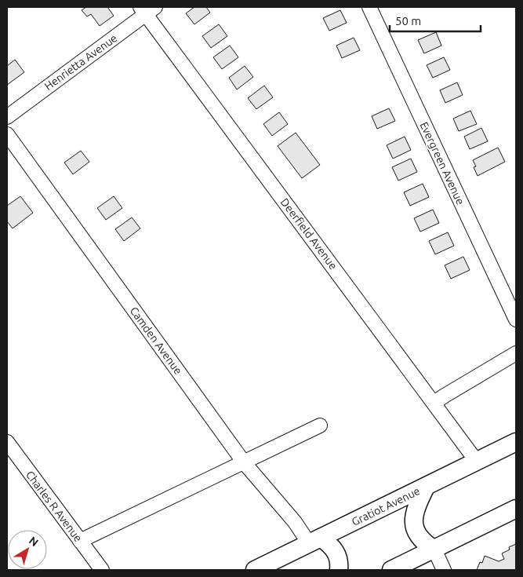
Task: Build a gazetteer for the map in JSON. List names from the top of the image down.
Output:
{
  "streets": {
    "main road": ["Gratiot Avenue"],
    "street": [
      "Henrietta Avenue",
      "Evergreen Avenue",
      "Deerfield Avenue",
      "Camden Avenue",
      "Charles R Avenue"
    ]
  },
  "crossings": [
    ["Henrietta Avenue", "Deerfield Avenue"],
    ["Deerfield Avenue", "Gratiot Avenue"],
    ["Camden Avenue", "Gratiot Avenue"]
  ],
  "scale_bar": "50 m",
  "north": "top right"
}
